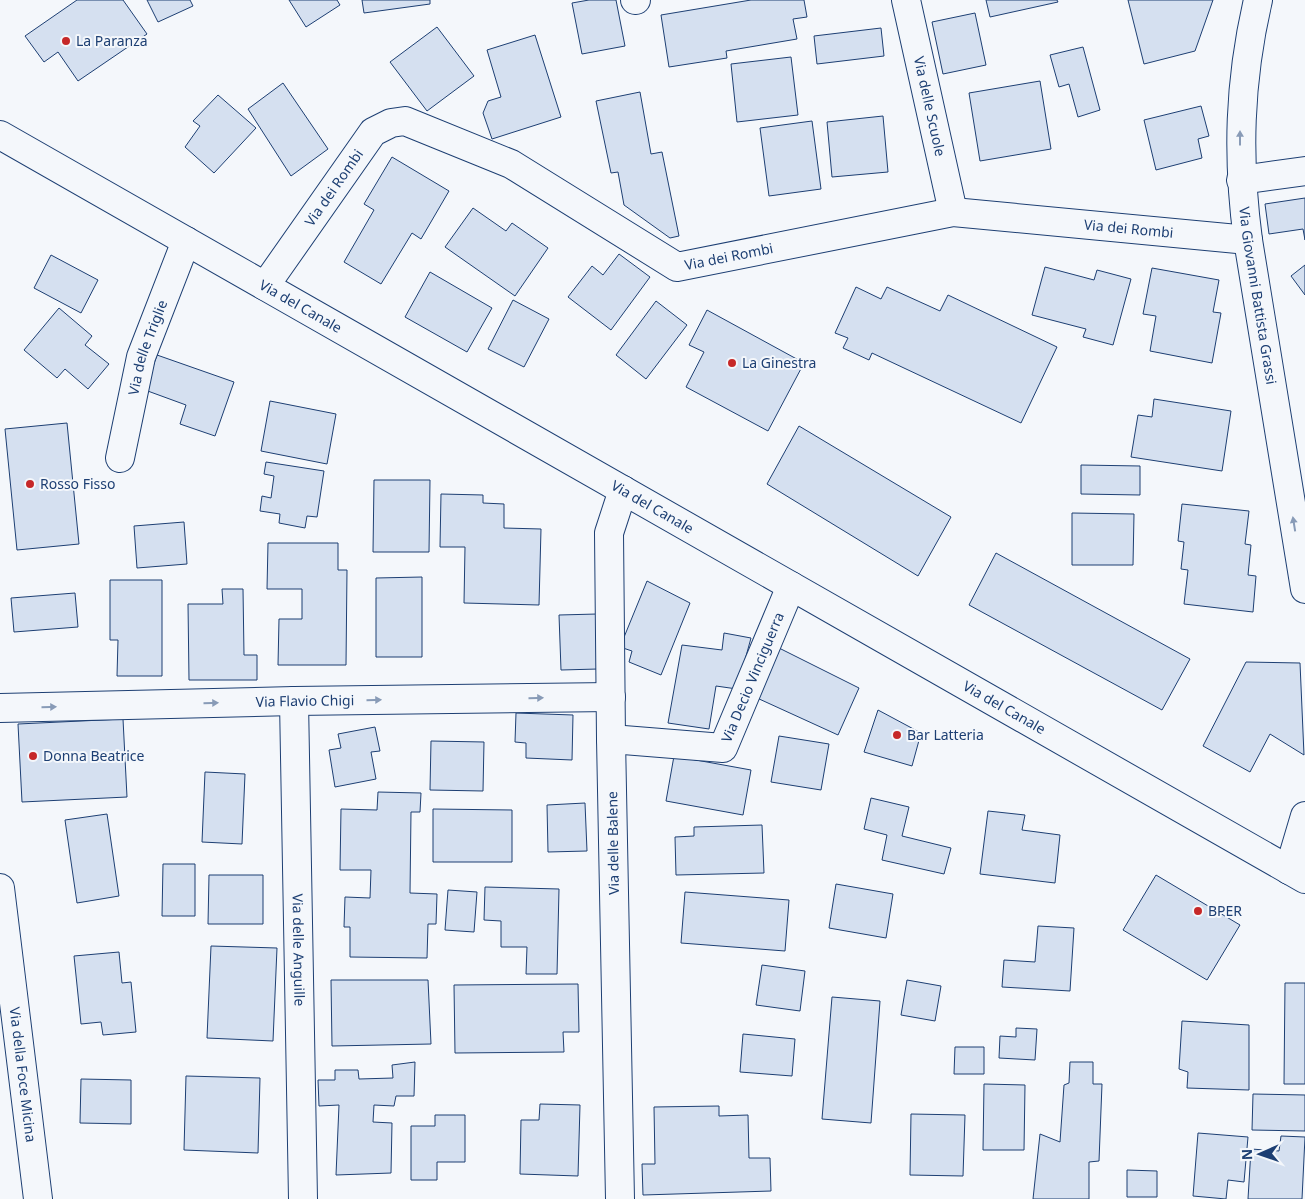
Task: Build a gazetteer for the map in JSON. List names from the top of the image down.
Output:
{
  "streets": {
    "street": [
      "Via delle Scuole",
      "Via dei Rombi",
      "Via Giovanni Battista Grassi",
      "Via del Canale",
      "Via delle Triglie",
      "Via Decio Vinciguerra",
      "Via Flavio Chigi",
      "Via delle Balene",
      "Via delle Anguille",
      "Via della Foce Micina"
    ]
  },
  "crossings": [
    ["Via delle Scuole", "Via dei Rombi"],
    ["Via dei Rombi", "Via Giovanni Battista Grassi"],
    ["Via dei Rombi", "Via del Canale"],
    ["Via del Canale", "Via delle Triglie"],
    ["Via del Canale", "Via Decio Vinciguerra"],
    ["Via del Canale", "Via delle Balene"],
    ["Via Decio Vinciguerra", "Via delle Balene"],
    ["Via Flavio Chigi", "Via delle Balene"],
    ["Via Flavio Chigi", "Via delle Anguille"]
  ],
  "one_way": ["Via Giovanni Battista Grassi", "Via Flavio Chigi"],
  "places": [
    "La Paranza",
    "La Ginestra",
    "Rosso Fisso",
    "Bar Latteria",
    "Donna Beatrice",
    "BPER"
  ],
  "north": "left"
}
